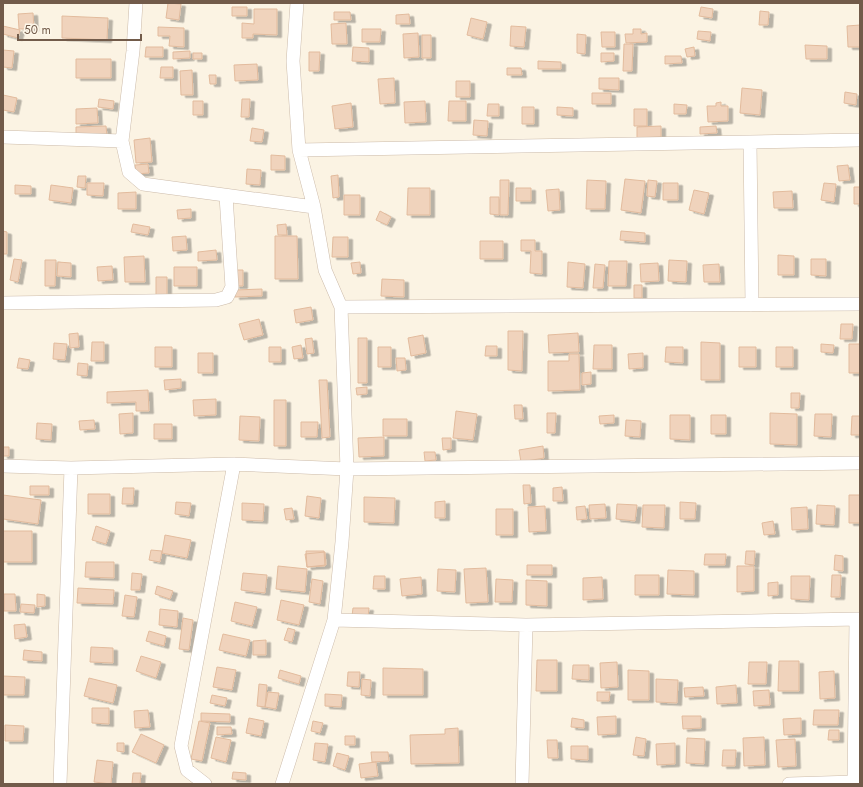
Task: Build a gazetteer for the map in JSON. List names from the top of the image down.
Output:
{
  "scale_bar": "50 m"
}
